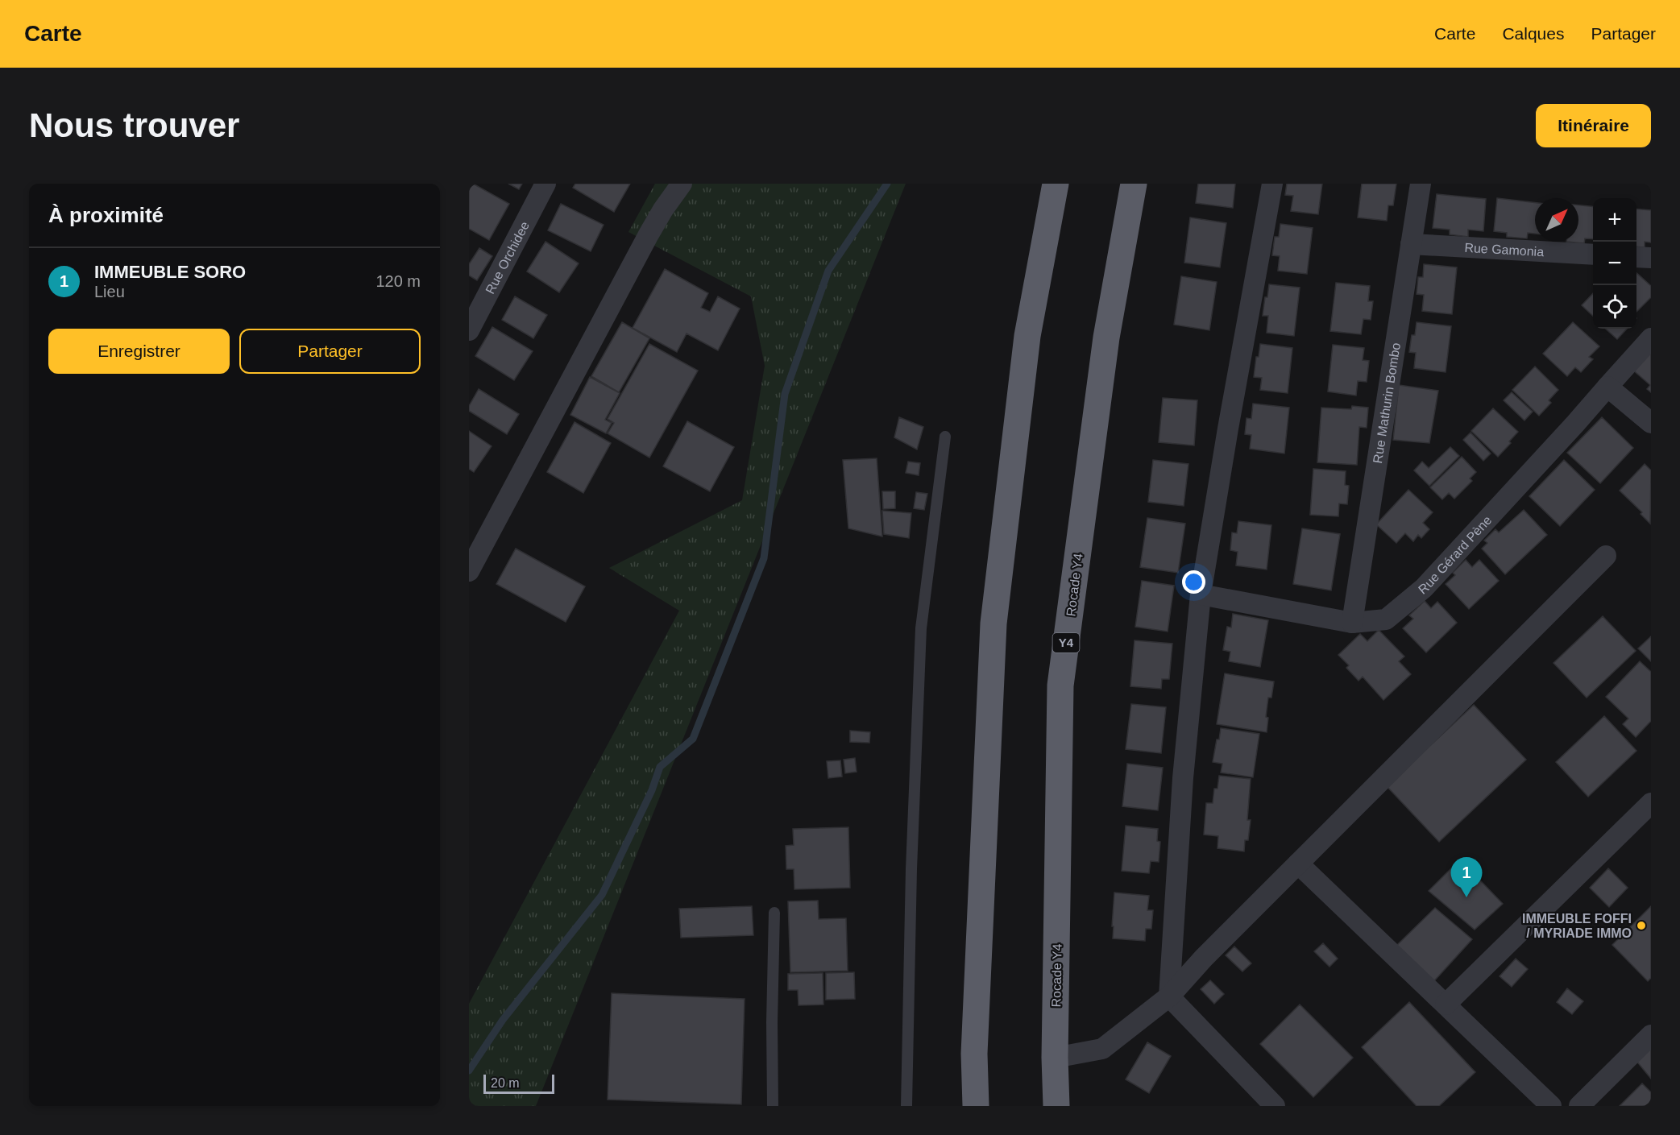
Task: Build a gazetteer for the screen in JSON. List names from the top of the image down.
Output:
{
  "streets": {
    "highway": ["Rocade Y4", "Y4"],
    "street": [
      "Rue Gamonia",
      "Rue Orchidee",
      "Rue Mathurin Bombo",
      "Rue Gérard Pène"
    ]
  },
  "crossings": [
    ["Rue Gamonia", "Rue Mathurin Bombo"],
    ["Rue Mathurin Bombo", "Rue Gérard Pène"]
  ],
  "places": ["IMMEUBLE FOFFI / MYRIADE IMMO"],
  "scale_bar": "20 m",
  "north": "top right",
  "page": {
    "header": "Carte",
    "nav": ["Carte", "Calques", "Partager"],
    "buttons": [
      "Itinéraire",
      ["Enregistrer", "Partager"]
    ],
    "title": "Nous trouver",
    "heading": "À proximité",
    "map_buttons": ["+", "−"],
    "list": [
      {
        "mark": "1",
        "name": "IMMEUBLE SORO",
        "note": "Lieu",
        "value": "120 m"
      }
    ],
    "pins": "1",
    "scale": "20 m"
  }
}
